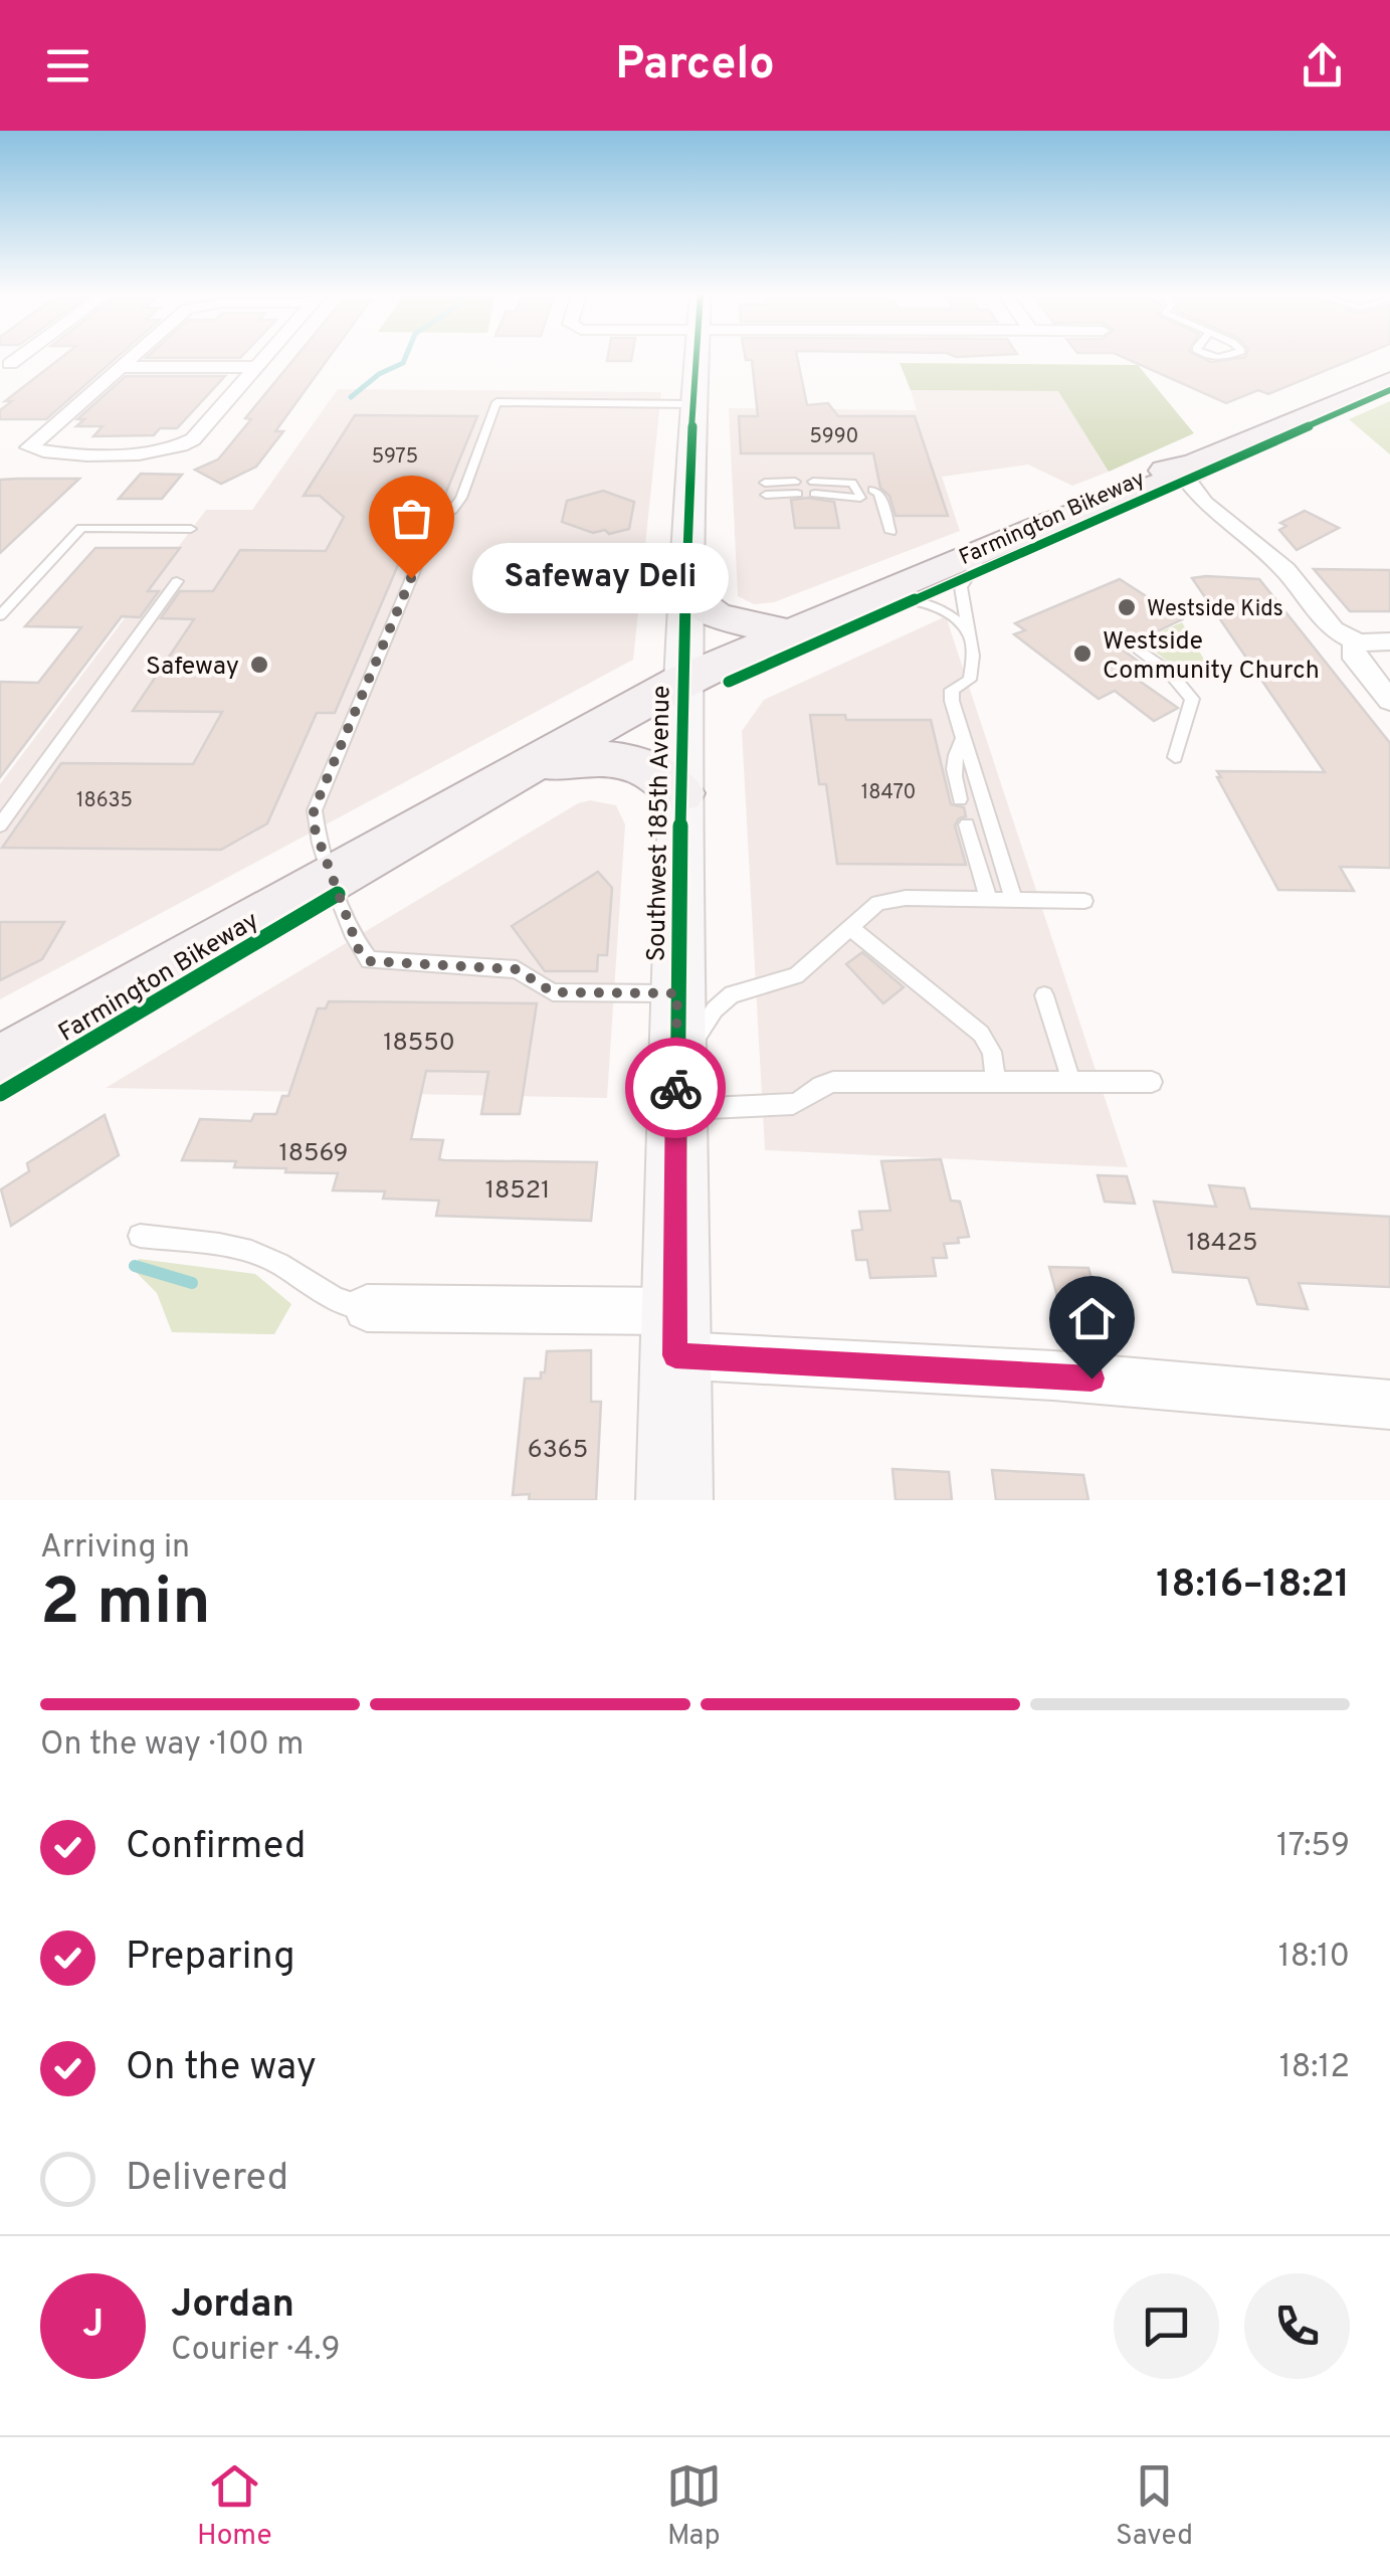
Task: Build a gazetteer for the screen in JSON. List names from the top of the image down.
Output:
{
  "streets": {
    "main road": ["Southwest 185th Avenue"],
    "cycle path": ["Farmington Bikeway"]
  },
  "places": [
    "Safeway Deli",
    "Westside Kids",
    "Westside Community Church",
    "Safeway"
  ],
  "house_numbers": [
    "5990",
    "5975",
    "18470",
    "18635",
    "18550",
    "18569",
    "18521",
    "18425",
    "6365"
  ],
  "page": {
    "header": "Parcelo",
    "bubble": "Safeway Deli",
    "heading": ["2 min", "Arriving in", "18:16–18:21"],
    "panel": ["Jordan", "Courier · 4.9"],
    "bar": "On the way · 100 m",
    "list": [
      ["Confirmed", "17:59"],
      ["Preparing", "18:10"],
      ["On the way", "18:12"],
      "Delivered"
    ],
    "round": "J",
    "tabs": ["Home", "Map", "Saved"]
  }
}
